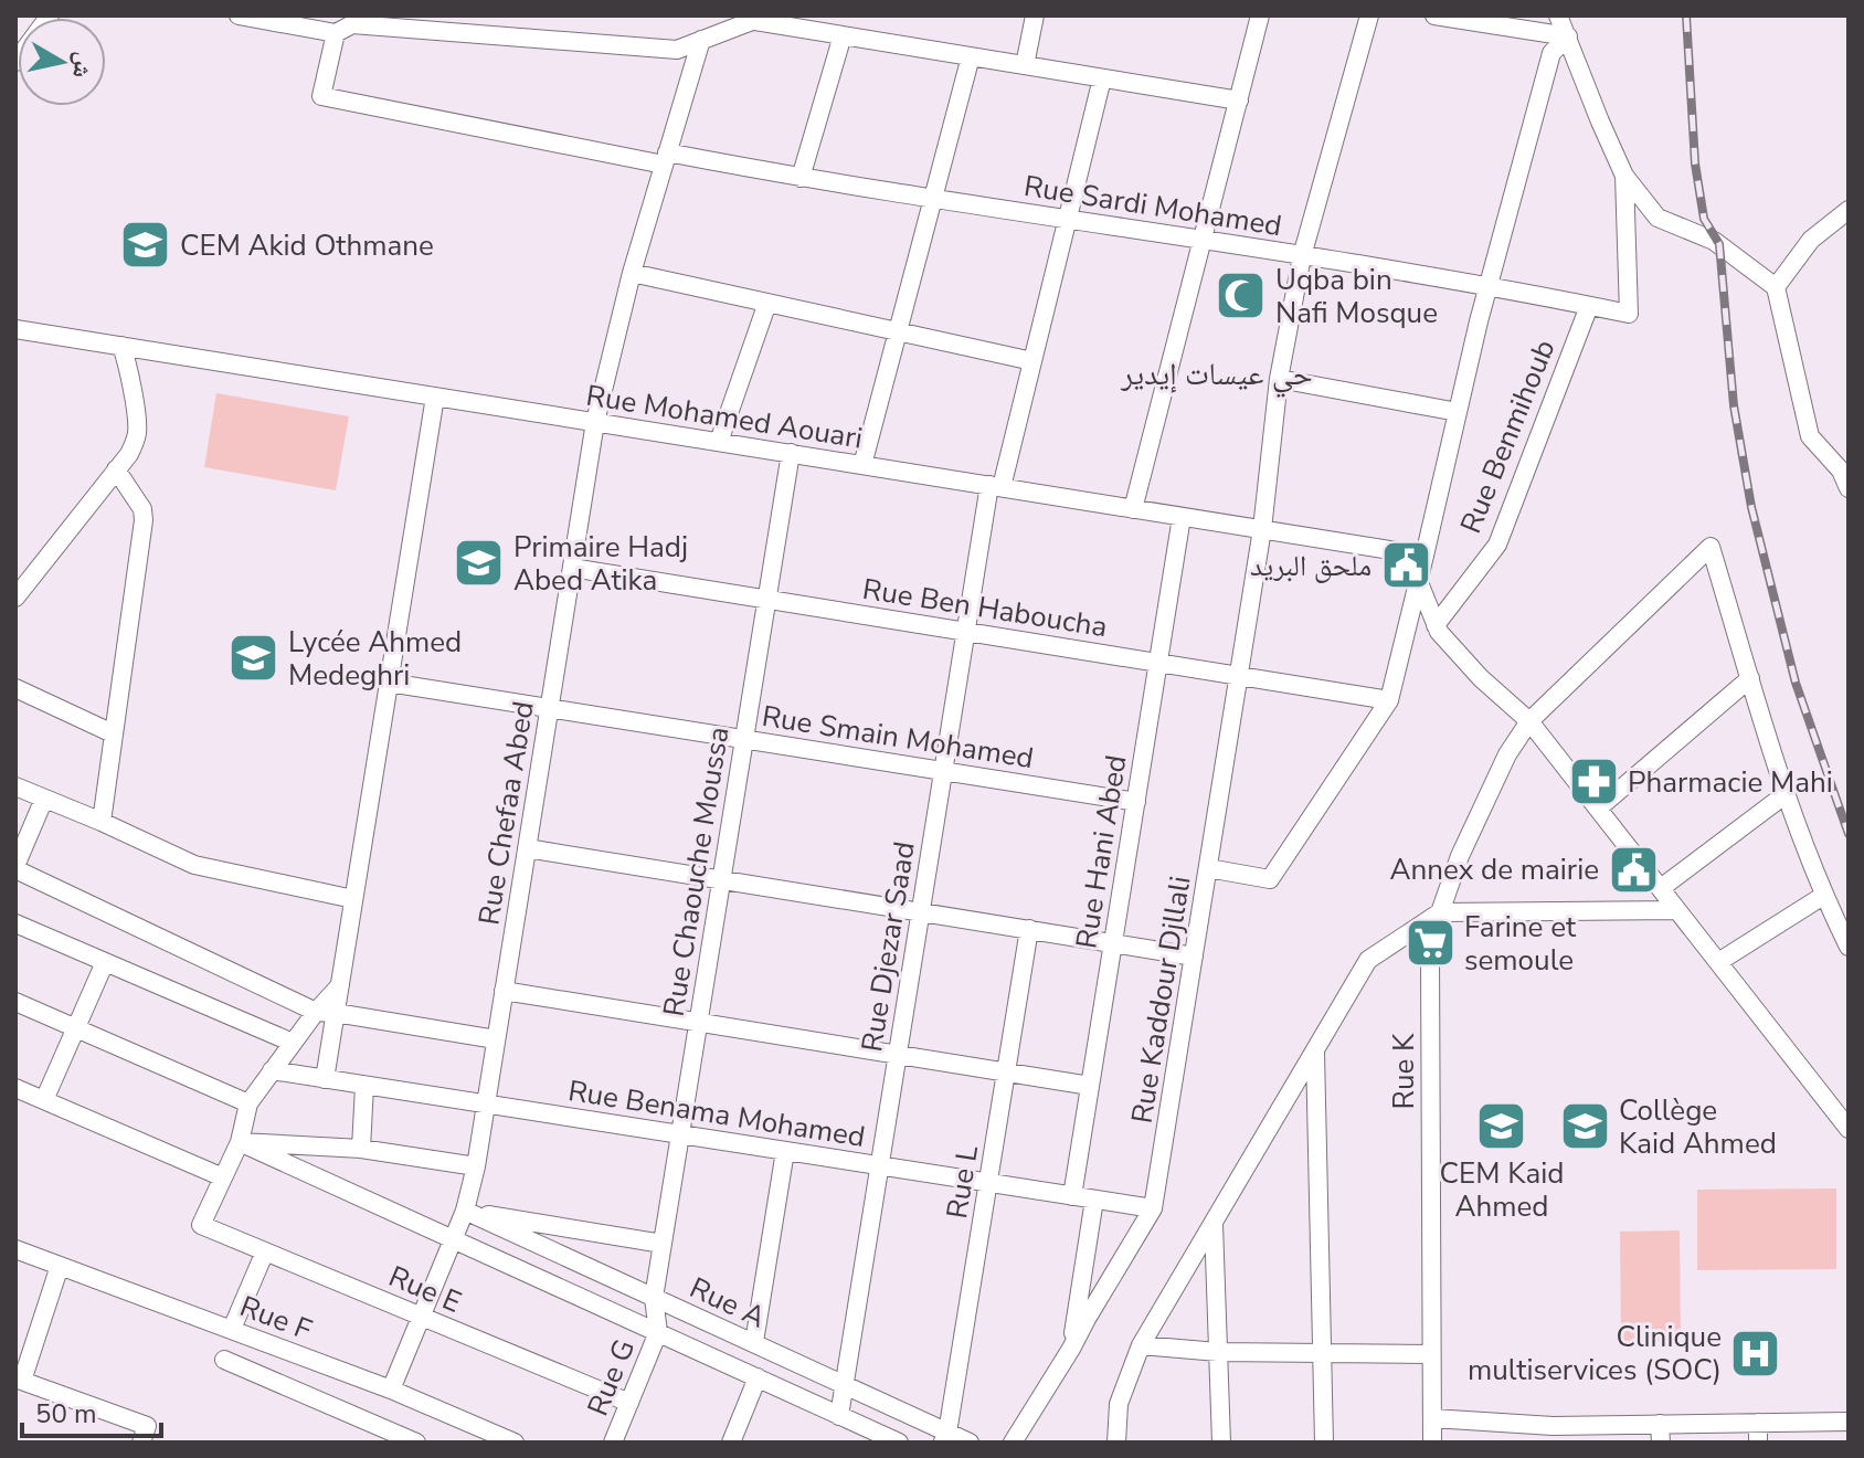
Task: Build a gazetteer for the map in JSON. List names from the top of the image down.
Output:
{
  "streets": {
    "street": [
      "Rue Sardi Mohamed",
      "Rue Mohamed Aouari",
      "Rue Benmihoub",
      "Rue Ben Haboucha",
      "Rue Smain Mohamed",
      "Rue Chefaa Abed",
      "Rue Hani Abed",
      "Rue Chaouche Moussa",
      "Rue Djezar Saad",
      "Rue Kaddour Djllali",
      "Rue K",
      "Rue Benama Mohamed",
      "Rue L",
      "Rue E",
      "Rue A",
      "Rue F",
      "Rue G"
    ]
  },
  "crossings": [
    ["Rue Sardi Mohamed", "Rue Benmihoub"],
    ["Rue Sardi Mohamed", "Rue Chefaa Abed"],
    ["Rue Sardi Mohamed", "Rue Djezar Saad"],
    ["Rue Sardi Mohamed", "Rue Kaddour Djllali"],
    ["Rue Mohamed Aouari", "Rue Chefaa Abed"],
    ["Rue Mohamed Aouari", "Rue Hani Abed"],
    ["Rue Mohamed Aouari", "Rue Chaouche Moussa"],
    ["Rue Mohamed Aouari", "Rue Djezar Saad"],
    ["Rue Mohamed Aouari", "Rue Kaddour Djllali"],
    ["Rue Ben Haboucha", "Rue Chefaa Abed"],
    ["Rue Ben Haboucha", "Rue Hani Abed"],
    ["Rue Ben Haboucha", "Rue Chaouche Moussa"],
    ["Rue Ben Haboucha", "Rue Djezar Saad"],
    ["Rue Ben Haboucha", "Rue Kaddour Djllali"],
    ["Rue Smain Mohamed", "Rue Chefaa Abed"],
    ["Rue Smain Mohamed", "Rue Hani Abed"],
    ["Rue Smain Mohamed", "Rue Chaouche Moussa"],
    ["Rue Smain Mohamed", "Rue Djezar Saad"],
    ["Rue Chefaa Abed", "Rue Benama Mohamed"],
    ["Rue Chefaa Abed", "Rue E"],
    ["Rue Chefaa Abed", "Rue A"],
    ["Rue Chefaa Abed", "Rue F"],
    ["Rue Hani Abed", "Rue Benama Mohamed"],
    ["Rue Chaouche Moussa", "Rue Benama Mohamed"],
    ["Rue Chaouche Moussa", "Rue A"],
    ["Rue Chaouche Moussa", "Rue G"],
    ["Rue Djezar Saad", "Rue Benama Mohamed"],
    ["Rue Djezar Saad", "Rue A"],
    ["Rue Kaddour Djllali", "Rue Benama Mohamed"],
    ["Rue Benama Mohamed", "Rue L"],
    ["Rue L", "Rue A"],
    ["Rue E", "Rue G"]
  ],
  "districts": ["حي عيسات إيدير"],
  "places": {
    "school or university": [
      "CEM Akid Othmane",
      "Primaire Hadj Abed Atika",
      "Lycée Ahmed Medeghri",
      "CEM Kaid Ahmed",
      "Collège Kaid Ahmed"
    ],
    "mosque": ["Uqba bin Nafi Mosque"],
    "public building": ["ملحق البريد", "Annex de mairie"],
    "pharmacy": ["Pharmacie Mahi"],
    "supermarket": ["Farine et semoule"],
    "hospital": ["Clinique multiservices (SOC)"]
  },
  "scale_bar": "50 m",
  "north": "right"
}
